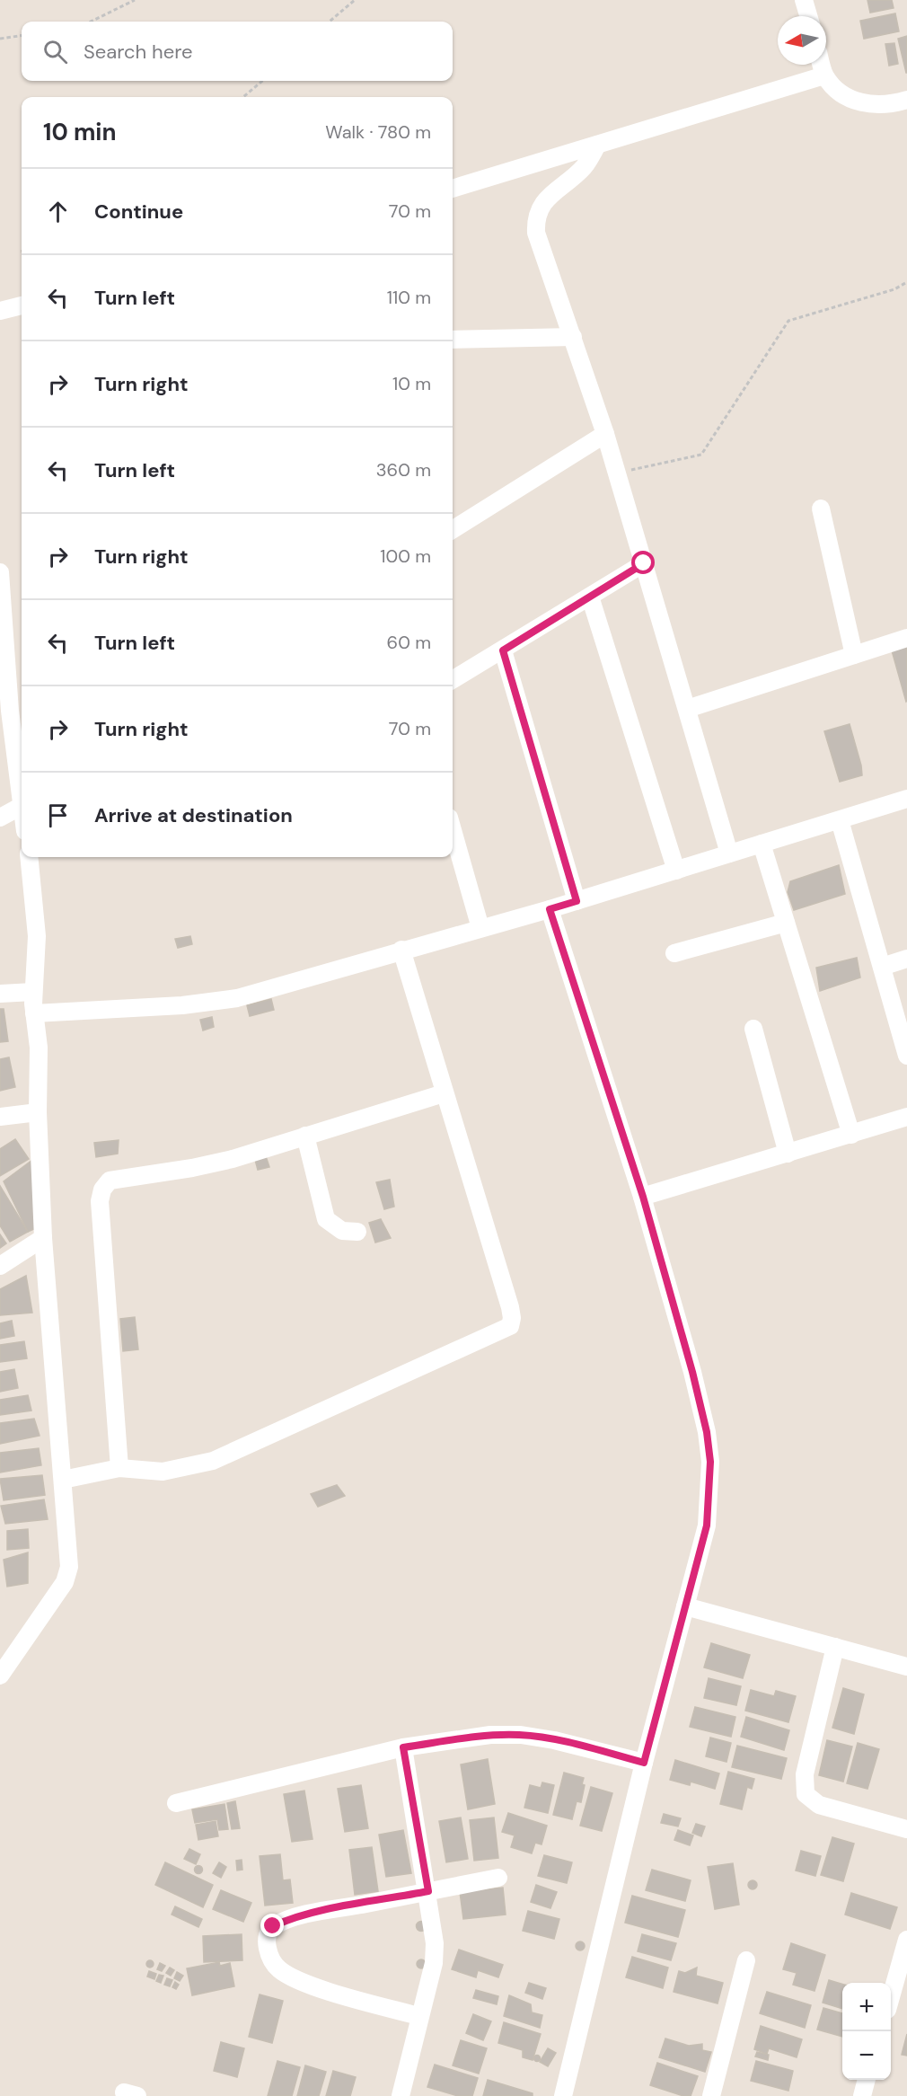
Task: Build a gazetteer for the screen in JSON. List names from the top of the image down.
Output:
{
  "north": "left",
  "page": {
    "search": "Search here",
    "heading": ["10 min", "Walk · 780 m"],
    "list": [
      ["Continue", "70 m"],
      ["Turn left", "110 m"],
      ["Turn right", "10 m"],
      ["Turn left", "360 m"],
      ["Turn right", "100 m"],
      ["Turn left", "60 m"],
      ["Turn right", "70 m"],
      "Arrive at destination"
    ],
    "map_buttons": ["+", "−"]
  }
}
